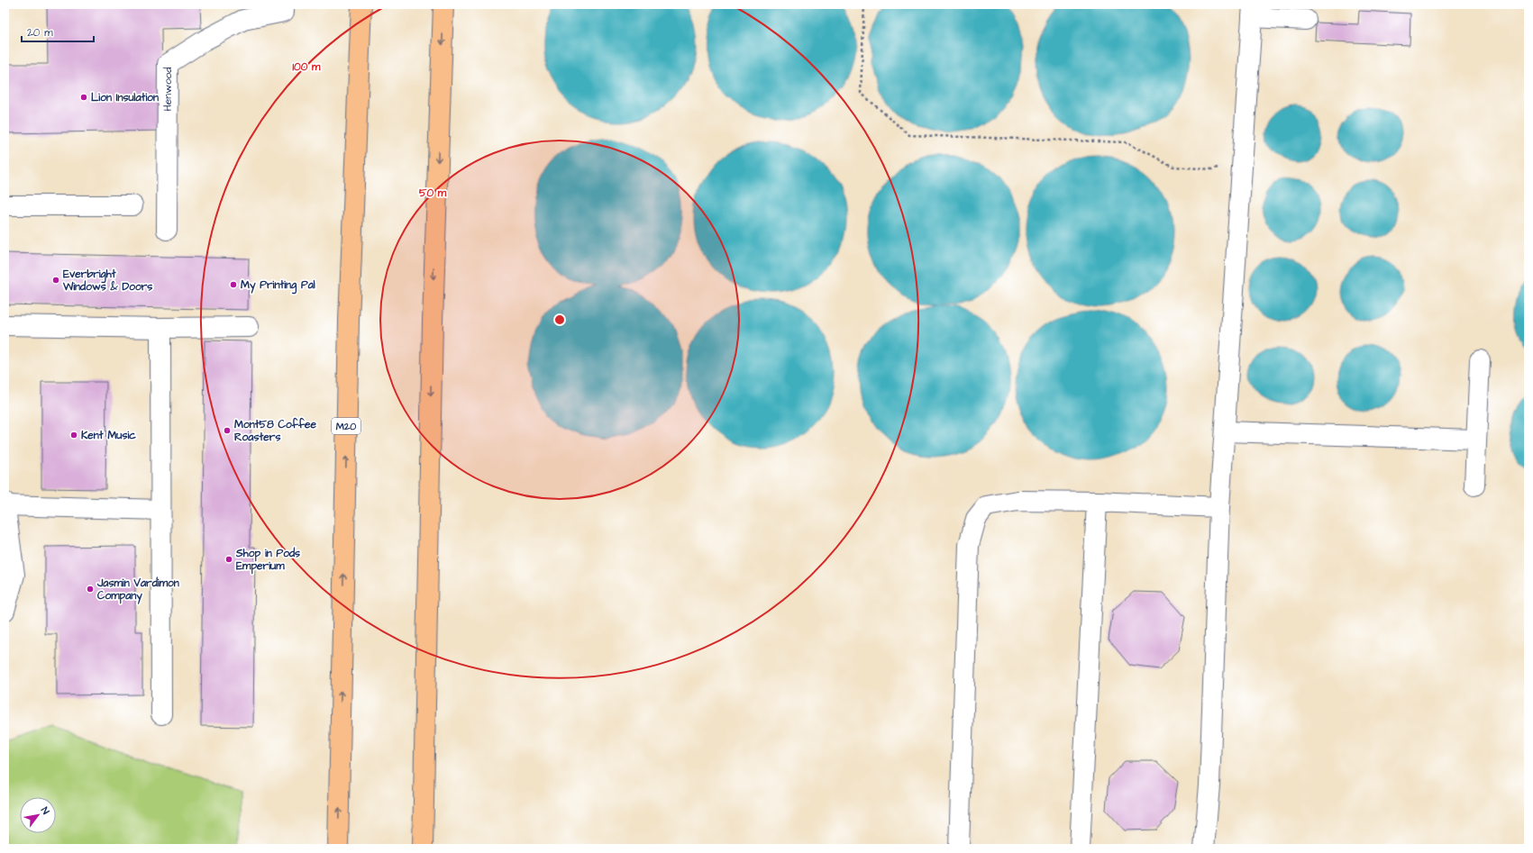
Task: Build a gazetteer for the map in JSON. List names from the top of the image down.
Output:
{
  "streets": {
    "highway": ["M20"],
    "street": ["Henwood"]
  },
  "places": [
    "Lion Insulation",
    "Everbright Windows & Doors",
    "My Printing Pal",
    "Mont58 Coffee Roasters",
    "Kent Music",
    "Shop in Pods Emperium",
    "Jasmin Vardimon Company"
  ],
  "scale_bar": "20 m",
  "north": "top right",
  "rings": ["100 m", "50 m"]
}
